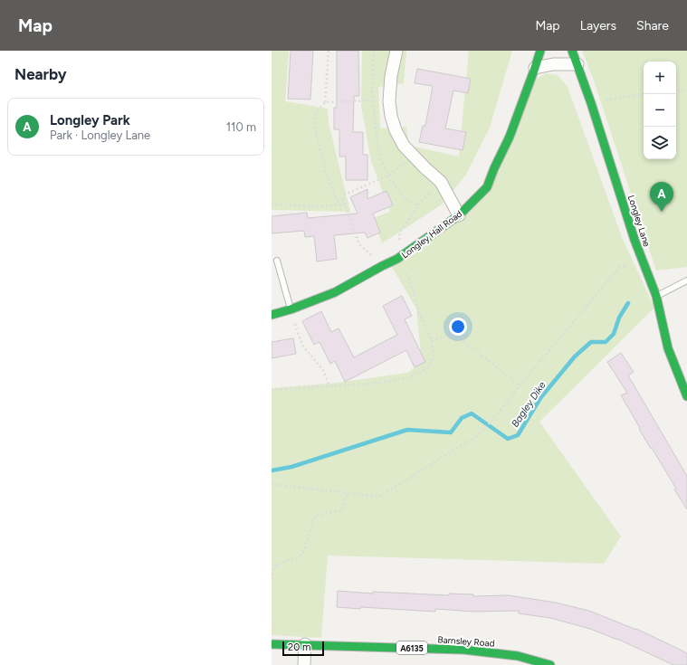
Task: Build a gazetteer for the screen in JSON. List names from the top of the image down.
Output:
{
  "streets": {
    "street": [
      "Longley Lane",
      "Longley Hall Road",
      "Barnsley Road",
      "A6135"
    ]
  },
  "water": ["Bagley Dike"],
  "scale_bar": "20 m",
  "page": {
    "header": "Map",
    "nav": ["Map", "Layers", "Share"],
    "heading": "Nearby",
    "map_buttons": ["+", "−"],
    "list": [
      {
        "mark": "A",
        "name": "Longley Park",
        "note": "Park · Longley Lane",
        "value": "110 m"
      }
    ],
    "pins": "A",
    "scale": "20 m"
  }
}
